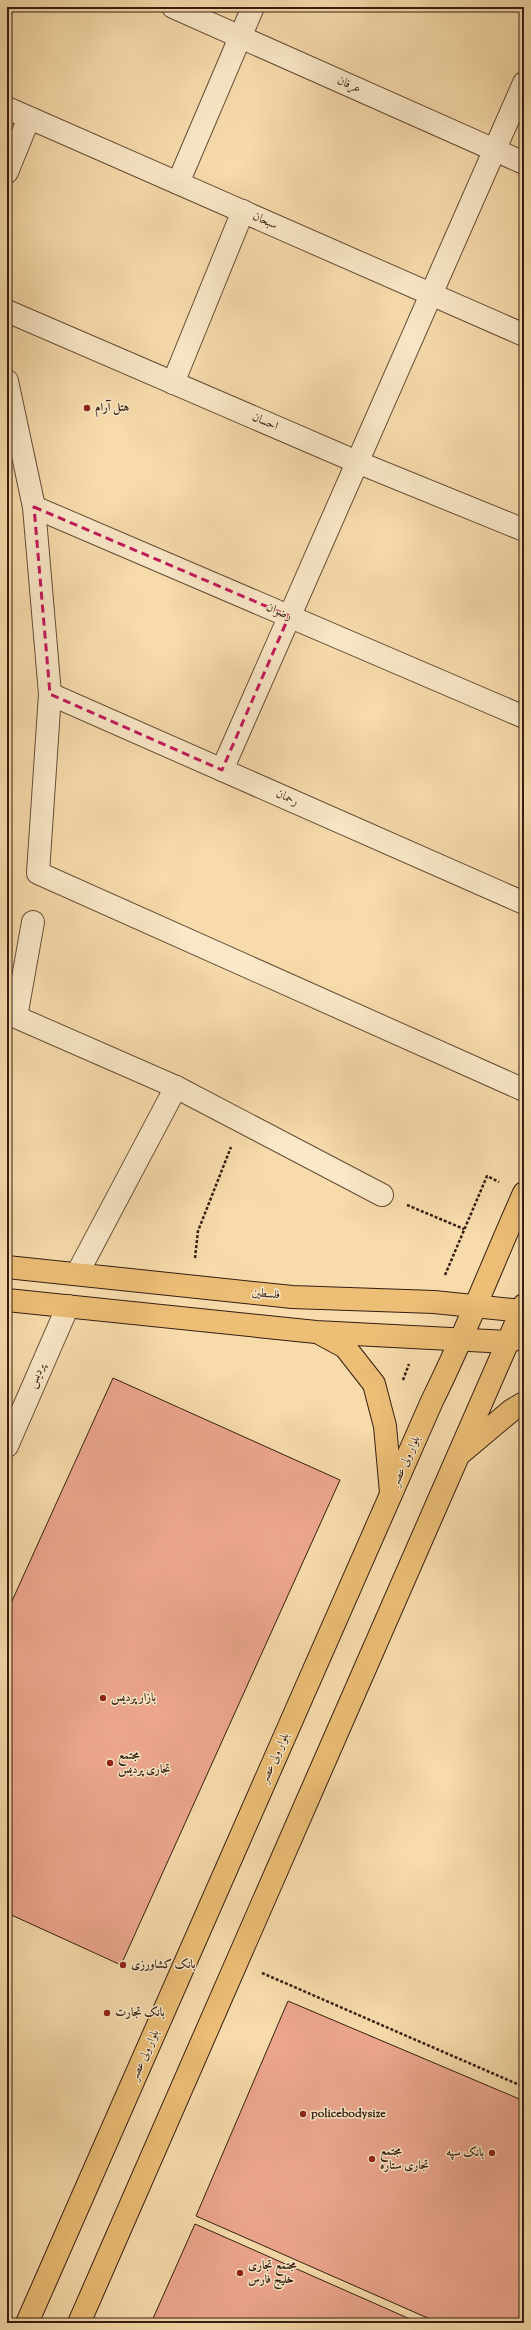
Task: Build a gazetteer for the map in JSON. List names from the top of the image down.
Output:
{
  "streets": {
    "main road": ["فلسطین", "بلوار ولی عصر"],
    "street": [
      "عرفان",
      "سبحان",
      "احسان",
      "رضوان",
      "رحمان",
      "پردیس"
    ]
  },
  "crossings": [
    ["فلسطین", "بلوار ولی عصر"]
  ],
  "places": [
    "هتل آرام",
    "بازار پردیس",
    "مجتمع تجاری پردیس",
    "بانک کشاورزی",
    "بانک تجارت",
    "policebodysize",
    "بانک سپه",
    "مجتمع تجاری ستاره",
    "مجتمع تجاری خلیج فارس"
  ]
}
